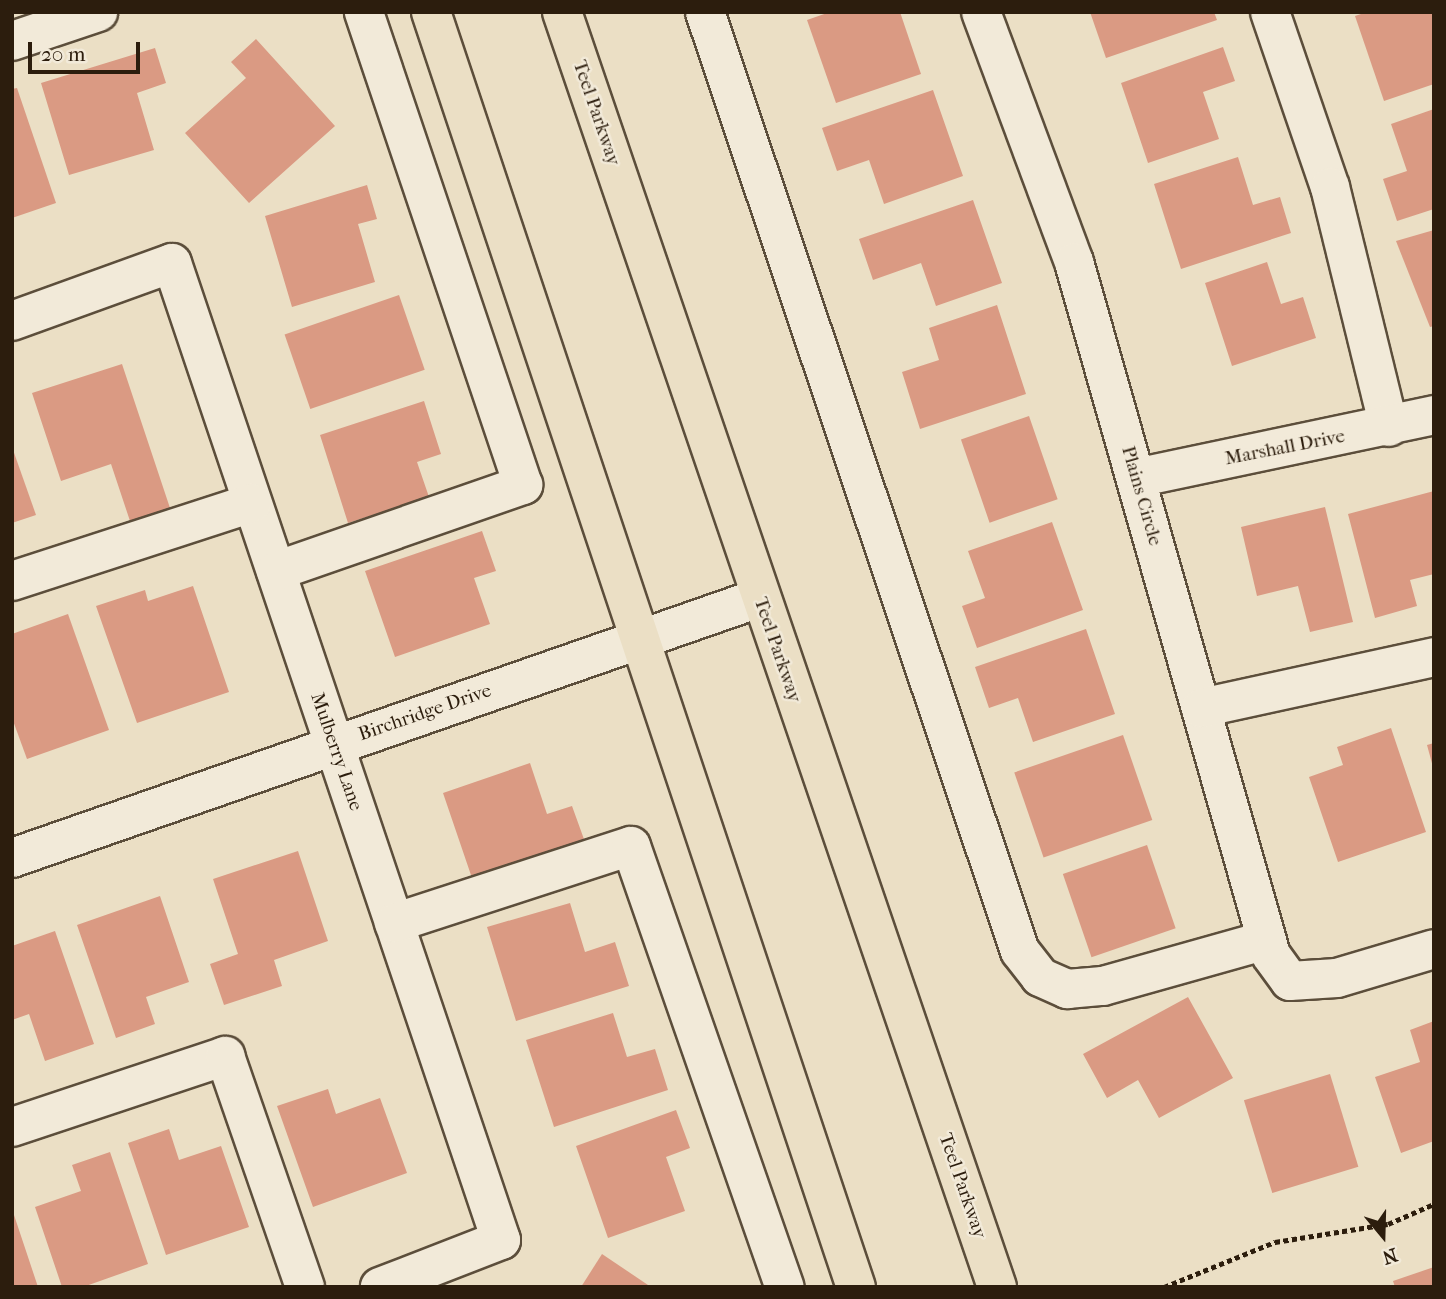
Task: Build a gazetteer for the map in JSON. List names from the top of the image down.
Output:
{
  "streets": {
    "main road": ["Teel Parkway"],
    "street": [
      "Marshall Drive",
      "Plains Circle",
      "Birchridge Drive",
      "Mulberry Lane"
    ]
  },
  "crossings": [
    ["Teel Parkway", "Birchridge Drive"],
    ["Marshall Drive", "Plains Circle"],
    ["Birchridge Drive", "Mulberry Lane"]
  ],
  "scale_bar": "20 m",
  "north": "bottom"
}
